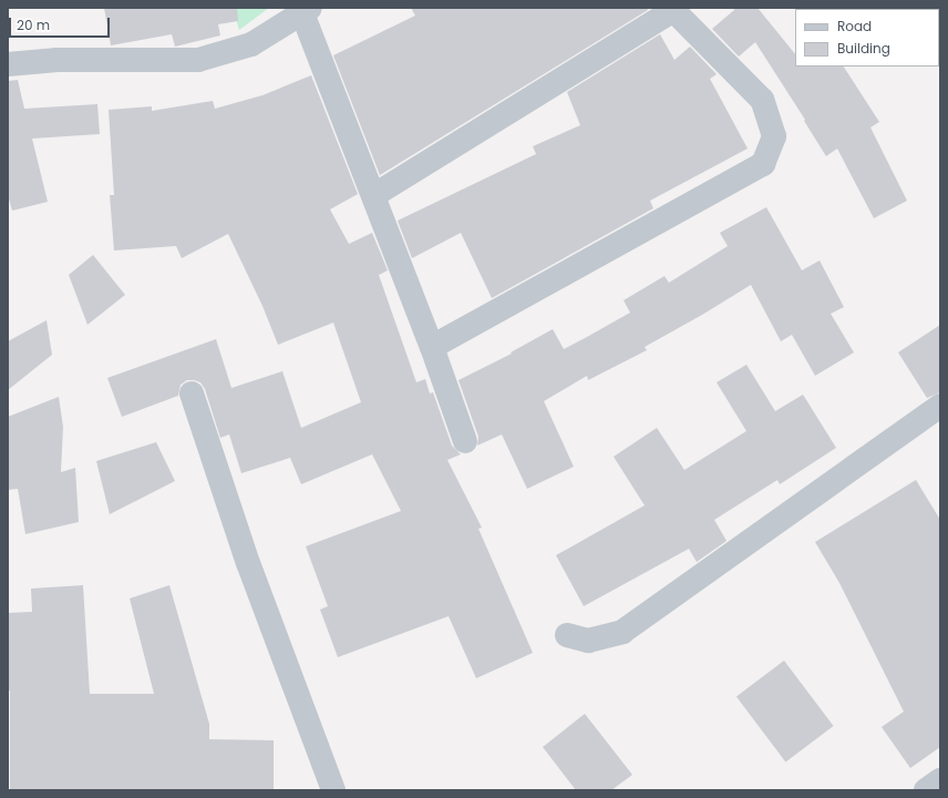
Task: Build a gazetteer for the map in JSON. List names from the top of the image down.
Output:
{
  "legend": ["Road", "Building"],
  "scale_bar": "20 m"
}
